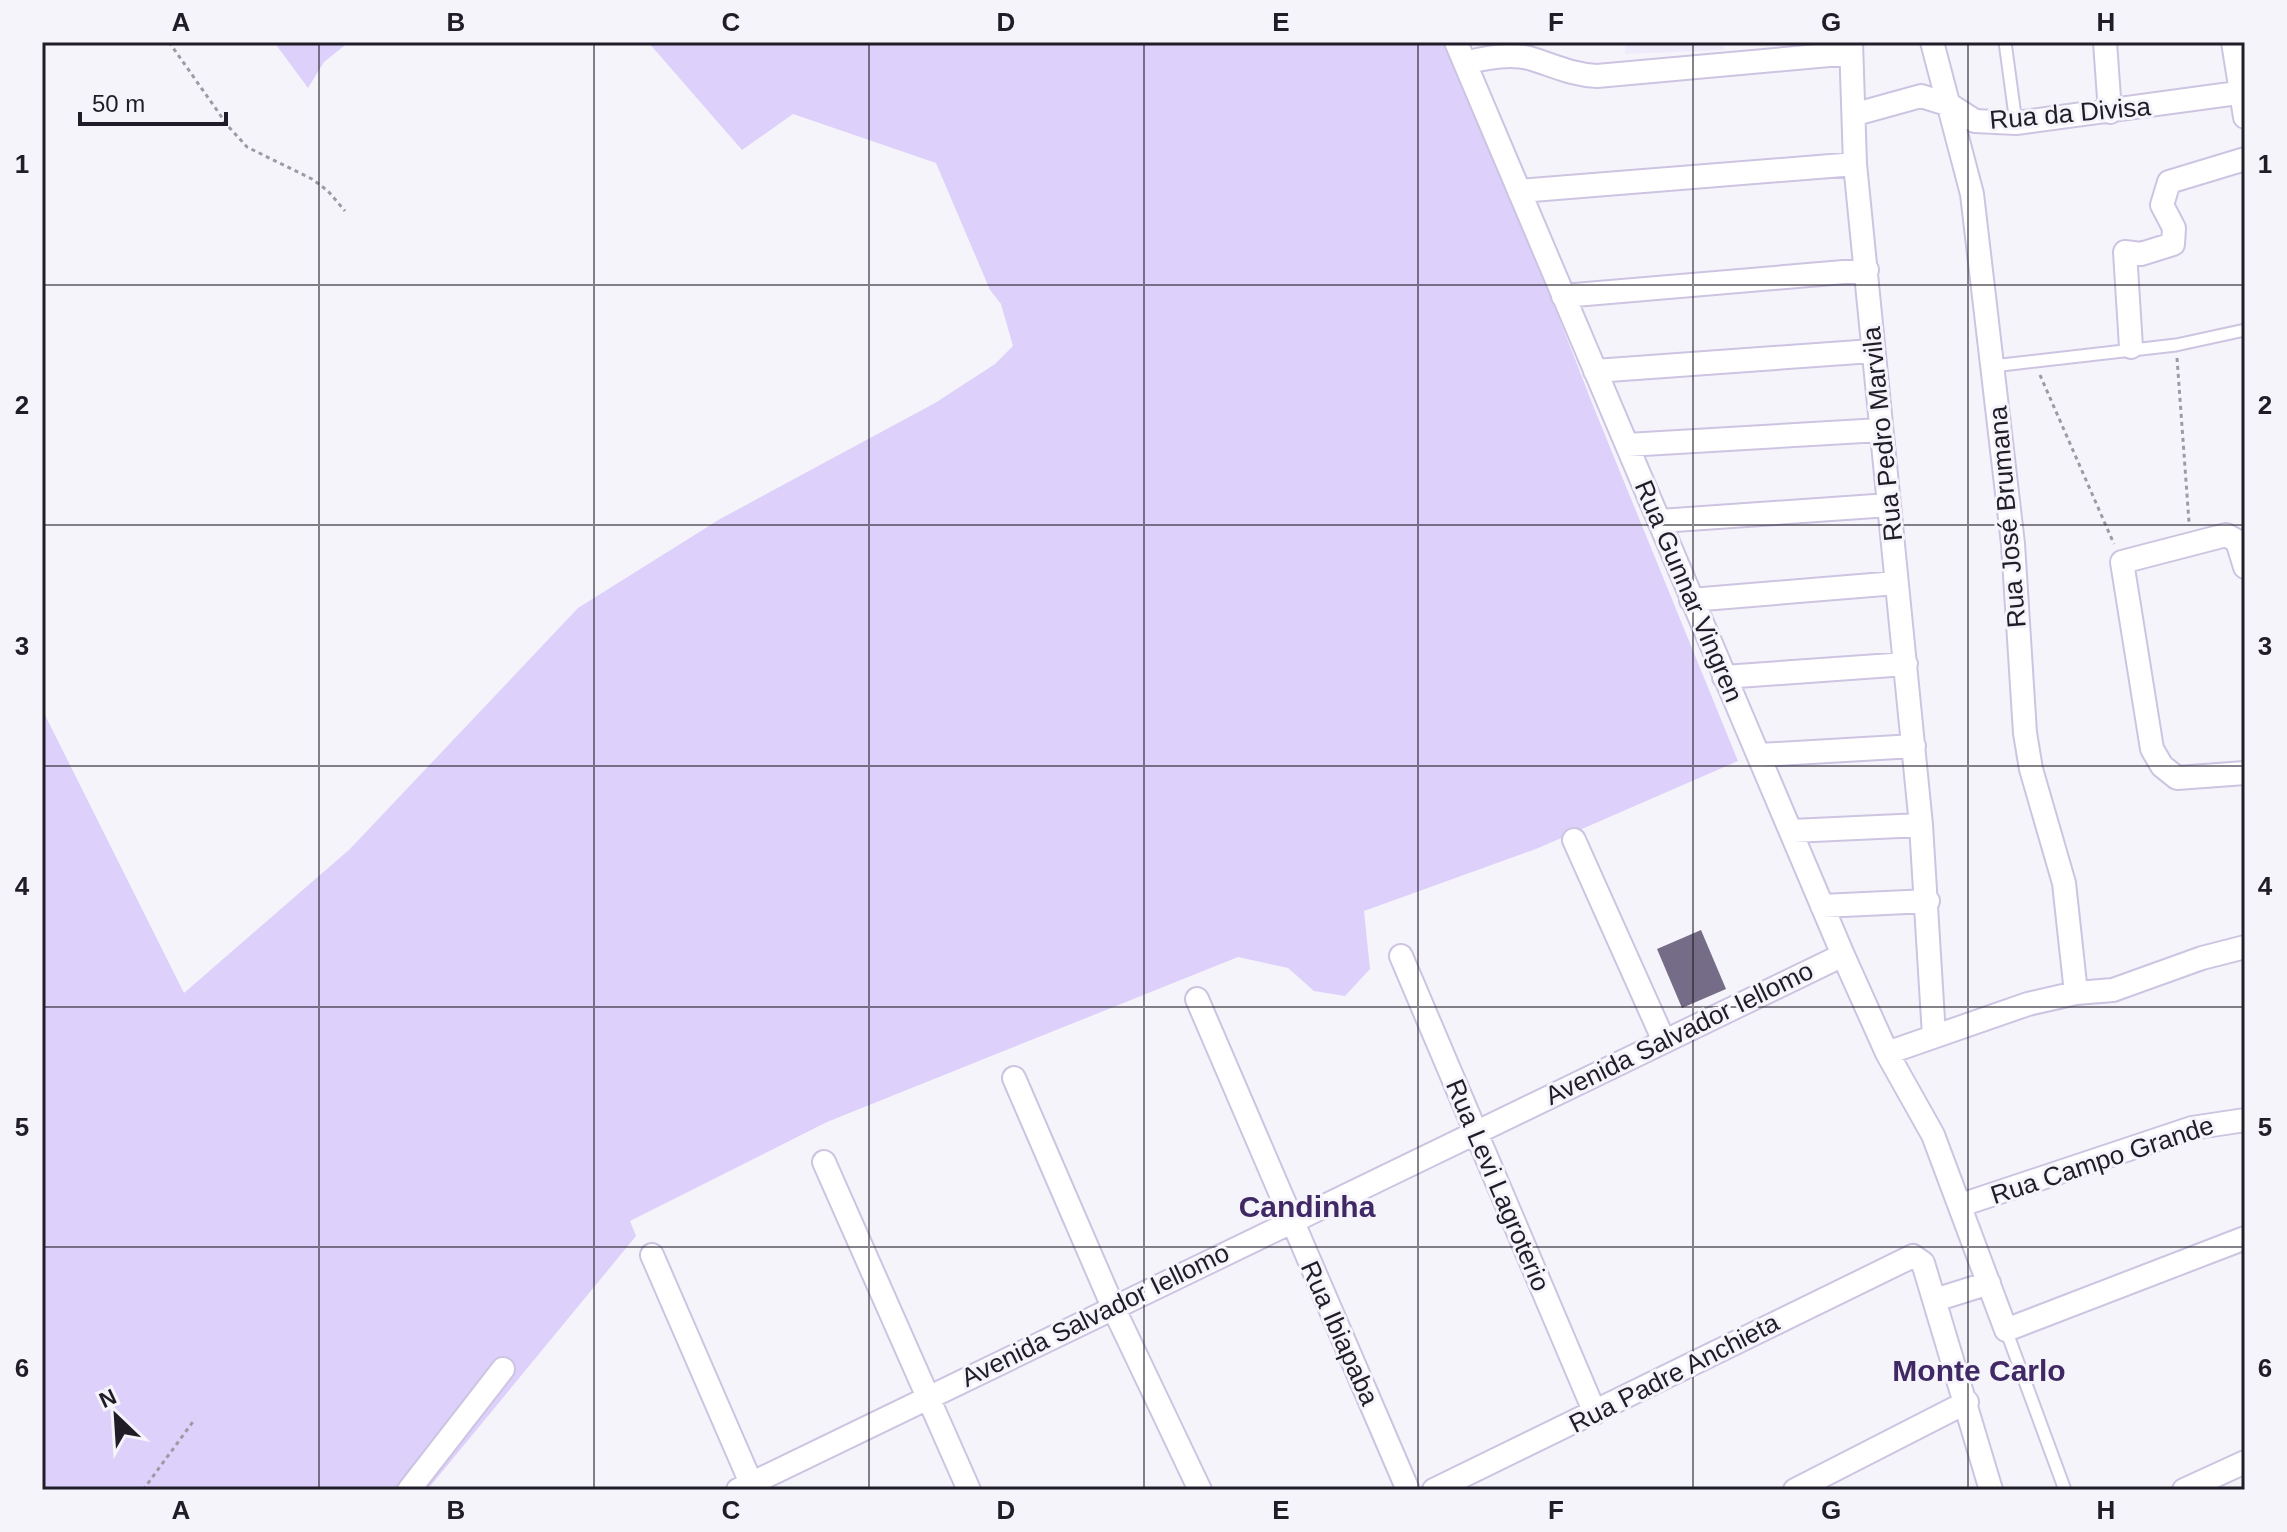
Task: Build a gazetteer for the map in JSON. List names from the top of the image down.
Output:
{
  "streets": {
    "street": [
      "Rua da Divisa",
      "Rua Pedro Marvila",
      "Rua José Brumana",
      "Rua Gunnar Vingren",
      "Avenida Salvador Iellomo",
      "Rua Campo Grande",
      "Rua Levi Lagroterio",
      "Rua Ibiapaba",
      "Rua Padre Anchieta"
    ]
  },
  "crossings": [
    ["Rua da Divisa", "Rua Pedro Marvila"],
    ["Rua da Divisa", "Rua José Brumana"],
    ["Rua Gunnar Vingren", "Avenida Salvador Iellomo"],
    ["Rua Gunnar Vingren", "Rua Campo Grande"],
    ["Avenida Salvador Iellomo", "Rua Levi Lagroterio"],
    ["Avenida Salvador Iellomo", "Rua Ibiapaba"],
    ["Rua Levi Lagroterio", "Rua Padre Anchieta"]
  ],
  "districts": ["Candinha", "Monte Carlo"],
  "scale_bar": "50 m",
  "north": "top left",
  "grid": {
    "columns": [
      "A",
      "B",
      "C",
      "D",
      "E",
      "F",
      "G",
      "H"
    ],
    "rows": [
      "1",
      "2",
      "3",
      "4",
      "5",
      "6"
    ]
  }
}
